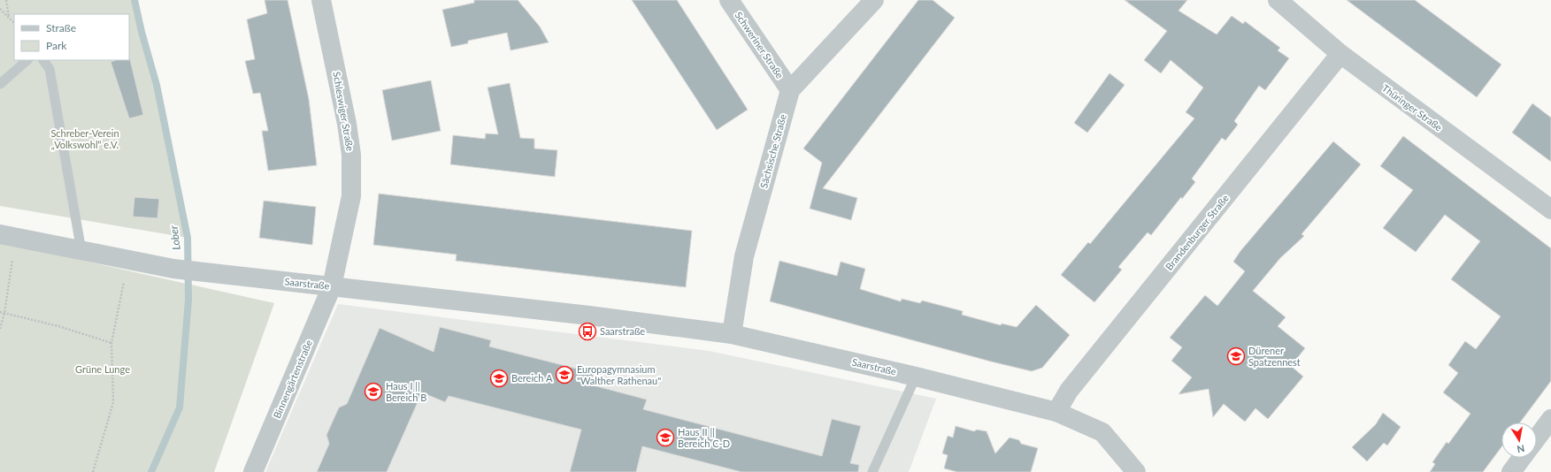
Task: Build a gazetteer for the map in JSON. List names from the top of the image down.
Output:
{
  "streets": {
    "street": [
      "Schweriner Straße",
      "Thüringer Straße",
      "Schleswiger Straße",
      "Sächsische Straße",
      "Brandenburger Straße",
      "Saarstraße",
      "Binnengärtenstraße"
    ]
  },
  "crossings": [
    ["Schweriner Straße", "Sächsische Straße"],
    ["Thüringer Straße", "Brandenburger Straße"],
    ["Schleswiger Straße", "Saarstraße"],
    ["Schleswiger Straße", "Binnengärtenstraße"],
    ["Sächsische Straße", "Saarstraße"],
    ["Brandenburger Straße", "Saarstraße"],
    ["Saarstraße", "Binnengärtenstraße"]
  ],
  "water": ["Lober"],
  "parks": ["Schreber-Verein „Volkswohl“ e.V.", "Grüne Lunge"],
  "places": {
    "bus stop": ["Saarstraße"],
    "school or university": [
      "Dürener Spatzennest",
      "Europagymnasium \"Walther Rathenau\"",
      "Bereich A",
      "Haus I || Bereich B",
      "Haus II || Bereich C-D"
    ]
  },
  "legend": ["Straße", "Park"],
  "north": "bottom"
}
